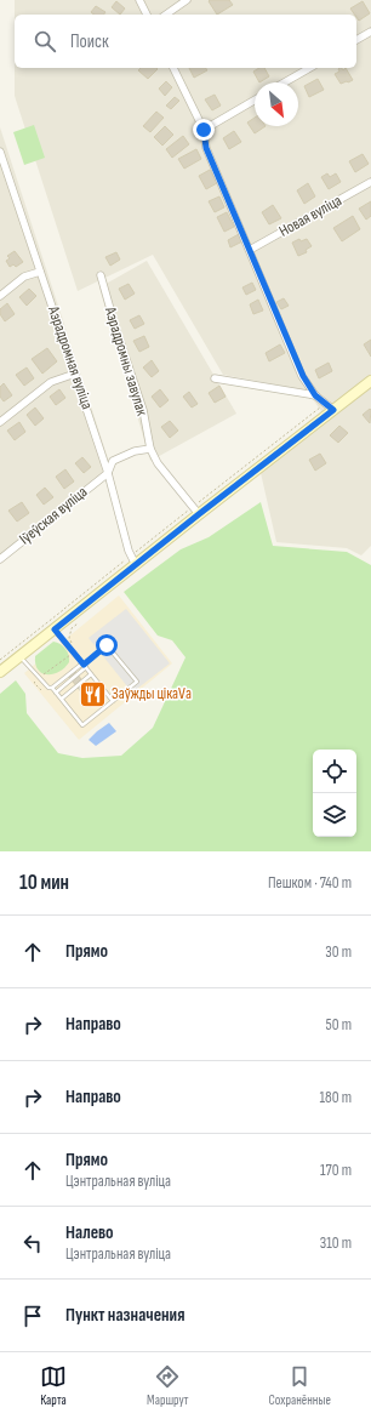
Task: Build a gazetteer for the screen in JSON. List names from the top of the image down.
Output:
{
  "streets": {
    "street": [
      "Новая вуліца",
      "Аэрадромная вуліца",
      "Аэрадромны завулак",
      "Іўеўская вуліца"
    ]
  },
  "crossings": [
    ["Аэрадромная вуліца", "Іўеўская вуліца"],
    ["Аэрадромны завулак", "Іўеўская вуліца"]
  ],
  "places": {
    "restaurant": ["Заўжды цікаVа"]
  },
  "north": "bottom right",
  "page": {
    "search": "Поиск",
    "heading": ["10 мин", "Пешком · 740 m"],
    "list": [
      ["Прямо", "30 m"],
      ["Направо", "50 m"],
      ["Направо", "180 m"],
      ["Прямо", "Цэнтральная вуліца", "170 m"],
      ["Налево", "Цэнтральная вуліца", "310 m"],
      "Пункт назначения"
    ],
    "nav": ["Карта", "Маршрут", "Сохранённые"]
  }
}
